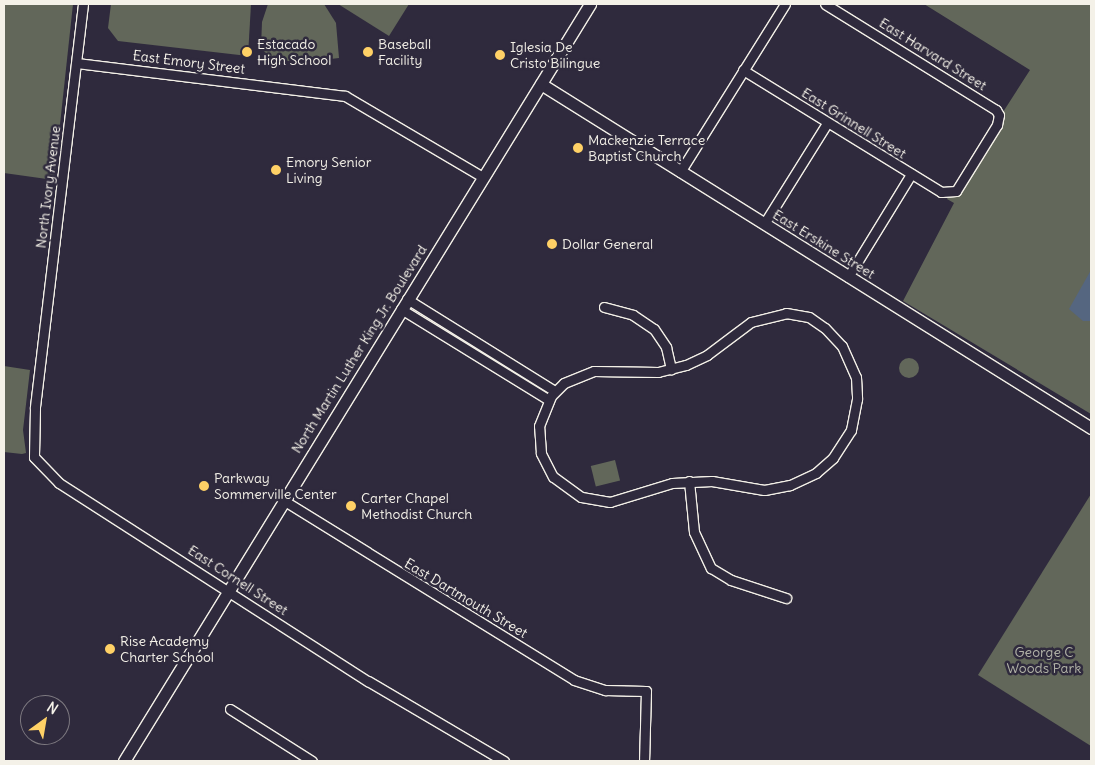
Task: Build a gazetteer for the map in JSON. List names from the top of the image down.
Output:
{
  "streets": {
    "main road": ["East Erskine Street", "North Martin Luther King Jr. Boulevard"],
    "street": [
      "East Harvard Street",
      "East Emory Street",
      "East Grinnell Street",
      "North Ivory Avenue",
      "East Cornell Street",
      "East Dartmouth Street"
    ]
  },
  "crossings": [
    ["East Harvard Street", "East Grinnell Street"],
    ["East Emory Street", "North Ivory Avenue"],
    ["East Emory Street", "North Martin Luther King Jr. Boulevard"],
    ["North Ivory Avenue", "East Cornell Street"],
    ["East Erskine Street", "North Martin Luther King Jr. Boulevard"],
    ["North Martin Luther King Jr. Boulevard", "East Cornell Street"],
    ["North Martin Luther King Jr. Boulevard", "East Dartmouth Street"]
  ],
  "parks": ["George C Woods Park"],
  "places": [
    "Estacado High School",
    "Baseball Facility",
    "Iglesia De Cristo Bilingue",
    "Mackenzie Terrace Baptist Church",
    "Emory Senior Living",
    "Dollar General",
    "Parkway Sommerville Center",
    "Carter Chapel Methodist Church",
    "Rise Academy Charter School"
  ],
  "north": "top right"
}
